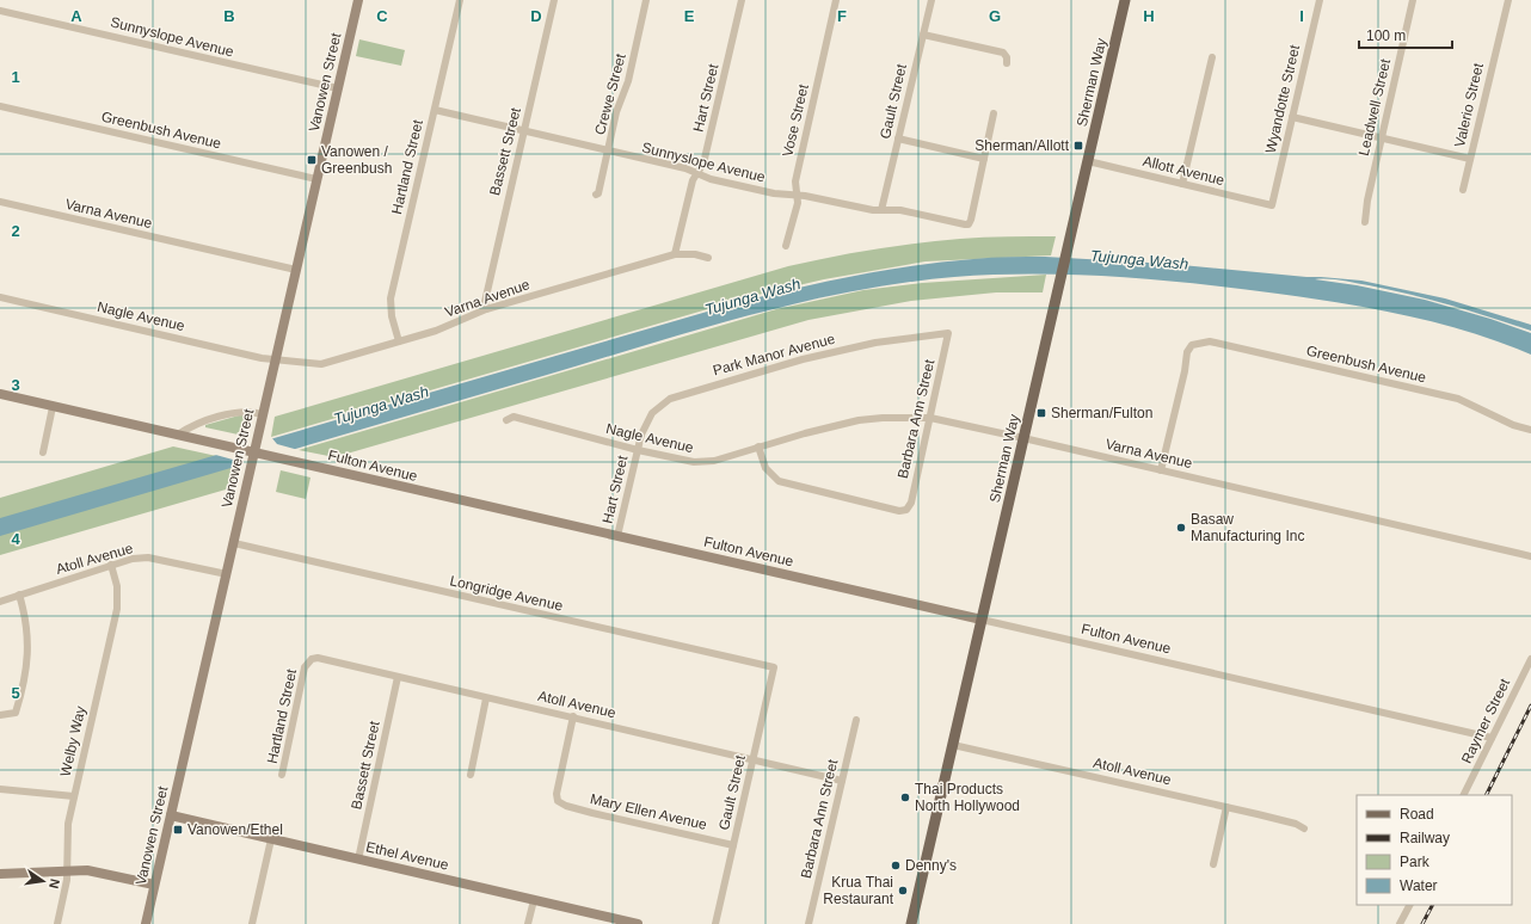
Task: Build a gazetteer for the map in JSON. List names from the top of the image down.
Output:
{
  "streets": {
    "main road": ["Sherman Way"],
    "street": [
      "Sunnyslope Avenue",
      "Vanowen Street",
      "Crewe Street",
      "Hart Street",
      "Wyandotte Street",
      "Gault Street",
      "Valerio Street",
      "Leadwell Street",
      "Vose Street",
      "Greenbush Avenue",
      "Bassett Street",
      "Hartland Street",
      "Allott Avenue",
      "Varna Avenue",
      "Nagle Avenue",
      "Park Manor Avenue",
      "Barbara Ann Street",
      "Fulton Avenue",
      "Atoll Avenue",
      "Longridge Avenue",
      "Raymer Street",
      "Welby Way",
      "Mary Ellen Avenue",
      "Ethel Avenue"
    ]
  },
  "crossings": [
    ["Sunnyslope Avenue", "Vanowen Street"],
    ["Sunnyslope Avenue", "Crewe Street"],
    ["Sunnyslope Avenue", "Hart Street"],
    ["Sunnyslope Avenue", "Gault Street"],
    ["Sunnyslope Avenue", "Vose Street"],
    ["Sunnyslope Avenue", "Bassett Street"],
    ["Sunnyslope Avenue", "Hartland Street"],
    ["Vanowen Street", "Greenbush Avenue"],
    ["Vanowen Street", "Varna Avenue"],
    ["Vanowen Street", "Nagle Avenue"],
    ["Vanowen Street", "Fulton Avenue"],
    ["Vanowen Street", "Atoll Avenue"],
    ["Vanowen Street", "Longridge Avenue"],
    ["Vanowen Street", "Ethel Avenue"],
    ["Sherman Way", "Allott Avenue"],
    ["Sherman Way", "Varna Avenue"],
    ["Sherman Way", "Fulton Avenue"],
    ["Sherman Way", "Atoll Avenue"],
    ["Hart Street", "Varna Avenue"],
    ["Hart Street", "Nagle Avenue"],
    ["Hart Street", "Park Manor Avenue"],
    ["Hart Street", "Fulton Avenue"],
    ["Wyandotte Street", "Allott Avenue"],
    ["Gault Street", "Atoll Avenue"],
    ["Gault Street", "Longridge Avenue"],
    ["Gault Street", "Mary Ellen Avenue"],
    ["Greenbush Avenue", "Varna Avenue"],
    ["Bassett Street", "Varna Avenue"],
    ["Bassett Street", "Atoll Avenue"],
    ["Bassett Street", "Ethel Avenue"],
    ["Hartland Street", "Varna Avenue"],
    ["Hartland Street", "Atoll Avenue"],
    ["Varna Avenue", "Nagle Avenue"],
    ["Varna Avenue", "Barbara Ann Street"],
    ["Nagle Avenue", "Park Manor Avenue"],
    ["Nagle Avenue", "Barbara Ann Street"],
    ["Park Manor Avenue", "Barbara Ann Street"],
    ["Barbara Ann Street", "Atoll Avenue"],
    ["Fulton Avenue", "Raymer Street"],
    ["Atoll Avenue", "Welby Way"],
    ["Atoll Avenue", "Mary Ellen Avenue"]
  ],
  "water": ["Tujunga Wash"],
  "places": {
    "transit": [
      "Sherman/Allott",
      "Vanowen / Greenbush",
      "Sherman/Fulton",
      "Vanowen/Ethel"
    ],
    "other": [
      "Basaw Manufacturing Inc",
      "Thai Products North Hollywood",
      "Denny's",
      "Krua Thai Restaurant"
    ]
  },
  "legend": [
    "Road",
    "Railway",
    "Park",
    "Water"
  ],
  "scale_bar": "100 m",
  "north": "right",
  "grid": {
    "columns": [
      "A",
      "B",
      "C",
      "D",
      "E",
      "F",
      "G",
      "H",
      "I"
    ],
    "rows": [
      "1",
      "2",
      "3",
      "4",
      "5"
    ]
  }
}
